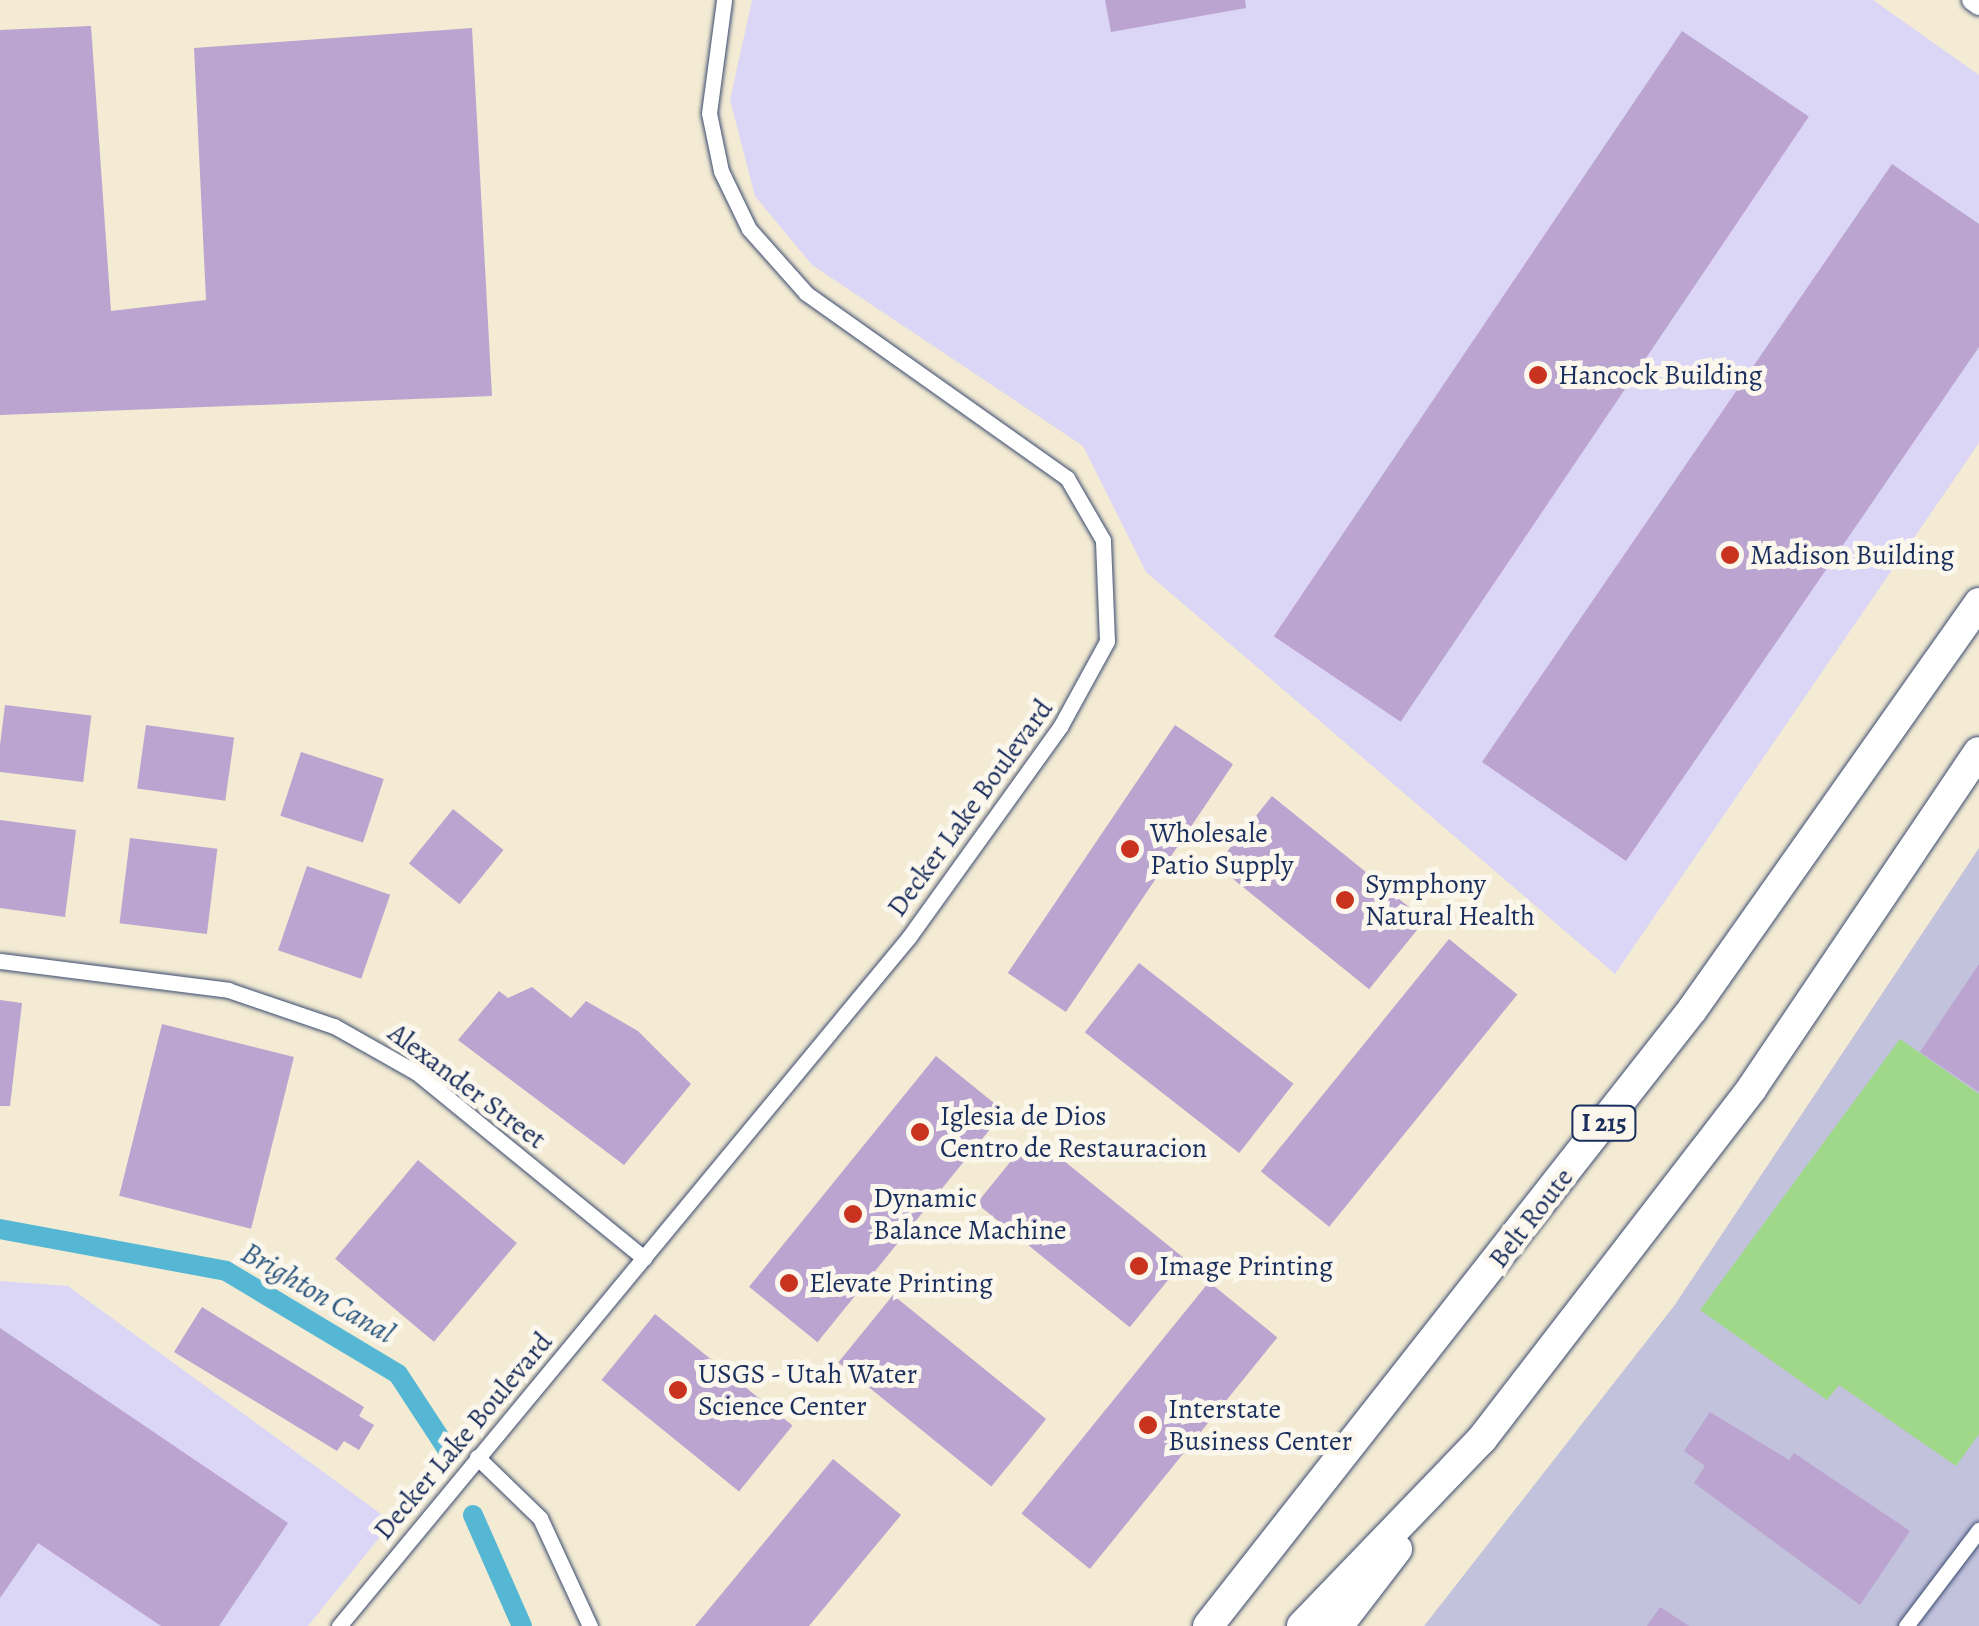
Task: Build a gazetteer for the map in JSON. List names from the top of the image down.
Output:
{
  "streets": {
    "highway": ["I 215", "Belt Route"],
    "street": ["Decker Lake Boulevard", "Alexander Street"]
  },
  "crossings": [
    ["Decker Lake Boulevard", "Alexander Street"]
  ],
  "water": ["Brighton Canal"],
  "places": [
    "Hancock Building",
    "Madison Building",
    "Wholesale Patio Supply",
    "Symphony Natural Health",
    "Iglesia de Dios Centro de Restauracion",
    "Dynamic Balance Machine",
    "Image Printing",
    "Elevate Printing",
    "USGS - Utah Water Science Center",
    "Interstate Business Center"
  ]
}
